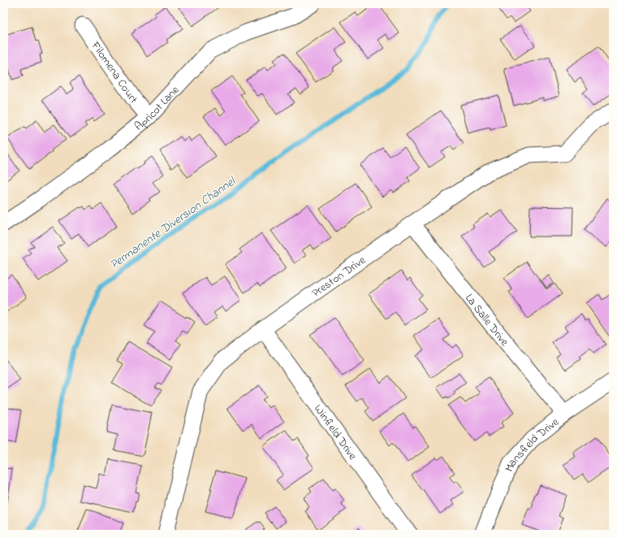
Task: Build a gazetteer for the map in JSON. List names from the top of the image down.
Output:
{
  "streets": {
    "street": [
      "Filomena Court",
      "Apricot Lane",
      "Preston Drive",
      "La Salle Drive",
      "Winfield Drive",
      "Mansfield Drive"
    ]
  },
  "crossings": [
    ["Filomena Court", "Apricot Lane"],
    ["Preston Drive", "La Salle Drive"],
    ["Preston Drive", "Winfield Drive"],
    ["La Salle Drive", "Mansfield Drive"]
  ],
  "water": ["Permanente Diversion Channel"]
}
